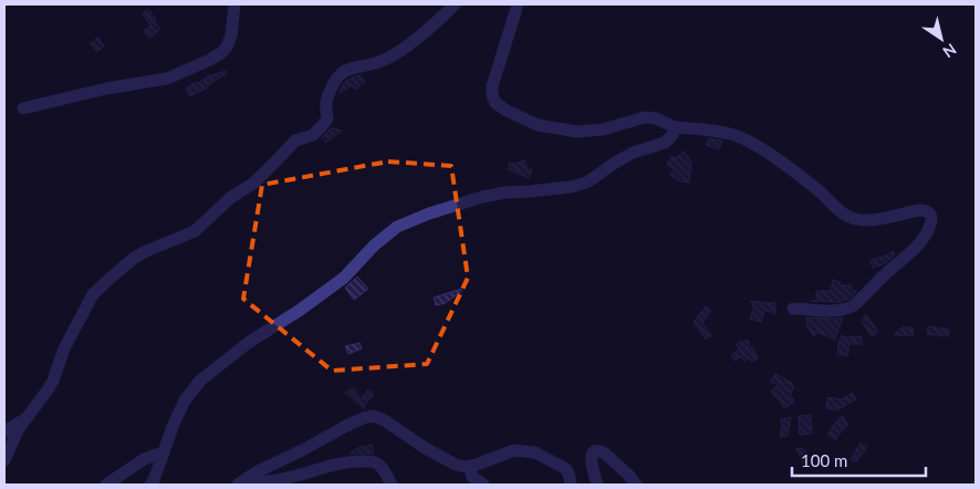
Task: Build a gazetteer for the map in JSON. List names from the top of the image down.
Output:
{
  "scale_bar": "100 m",
  "north": "bottom right"
}
